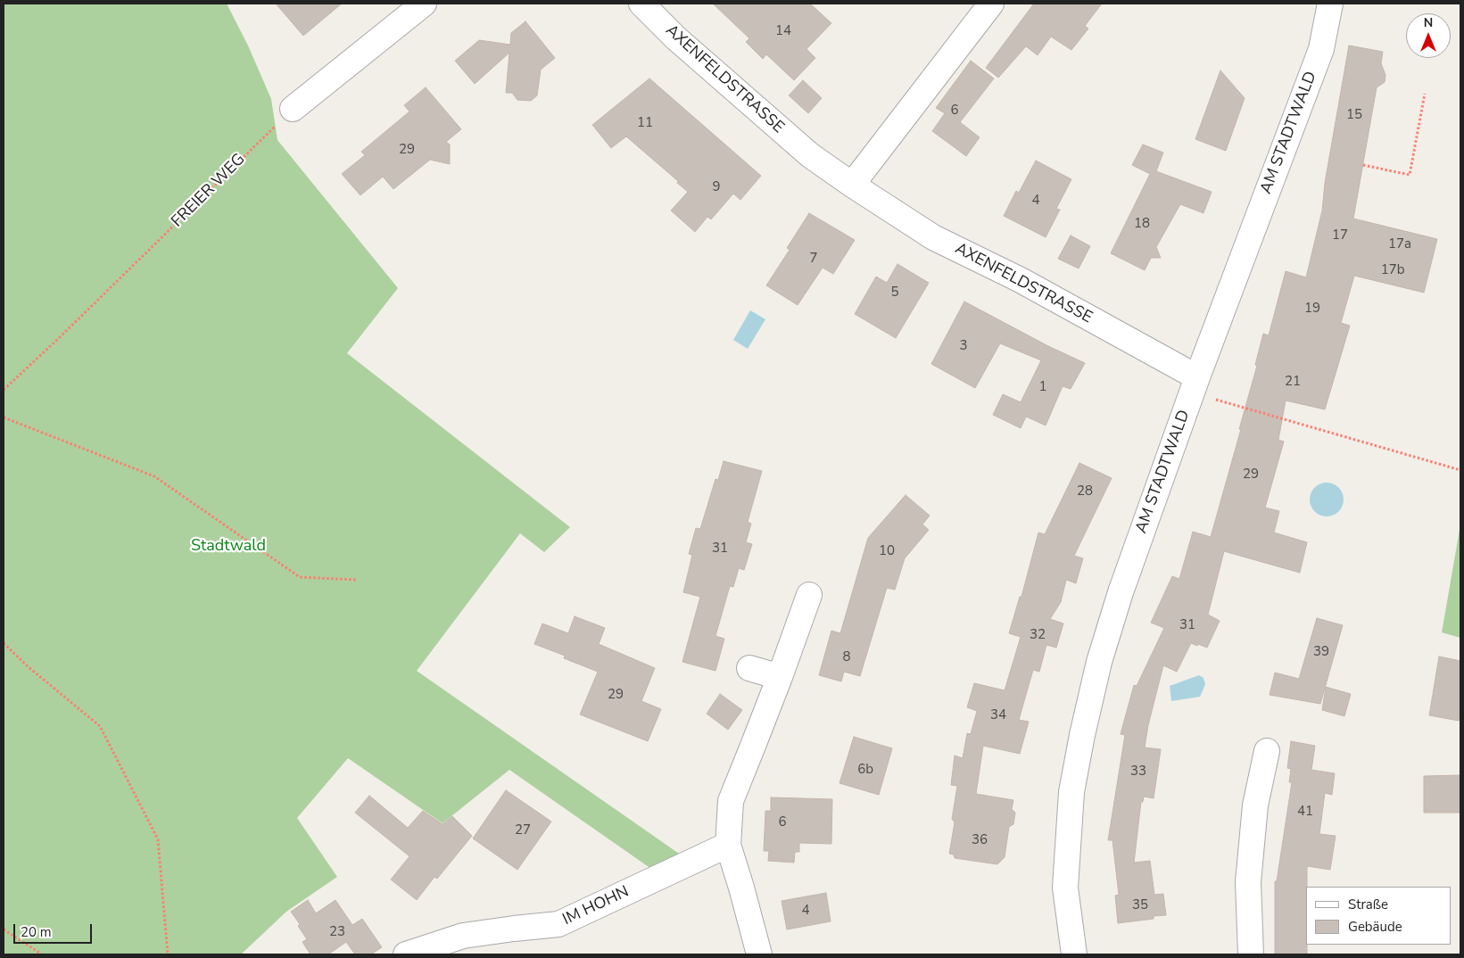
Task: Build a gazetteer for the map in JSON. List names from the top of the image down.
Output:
{
  "streets": {
    "street": ["AXENFELDSTRASSE", "AM STADTWALD", "IM HOHN"],
    "path": ["FREIER WEG"]
  },
  "crossings": [
    ["AXENFELDSTRASSE", "AM STADTWALD"]
  ],
  "parks": ["Stadtwald"],
  "house_numbers": [
    "14",
    "6",
    "15",
    "11",
    "29",
    "9",
    "4",
    "18",
    "17",
    "17a",
    "7",
    "17b",
    "5",
    "19",
    "3",
    "21",
    "1",
    "29",
    "28",
    "31",
    "10",
    "31",
    "32",
    "39",
    "8",
    "29",
    "34",
    "6b",
    "33",
    "41",
    "6",
    "27",
    "36",
    "35",
    "4",
    "23"
  ],
  "legend": ["Straße", "Gebäude"],
  "scale_bar": "20 m",
  "north": "top"
}
